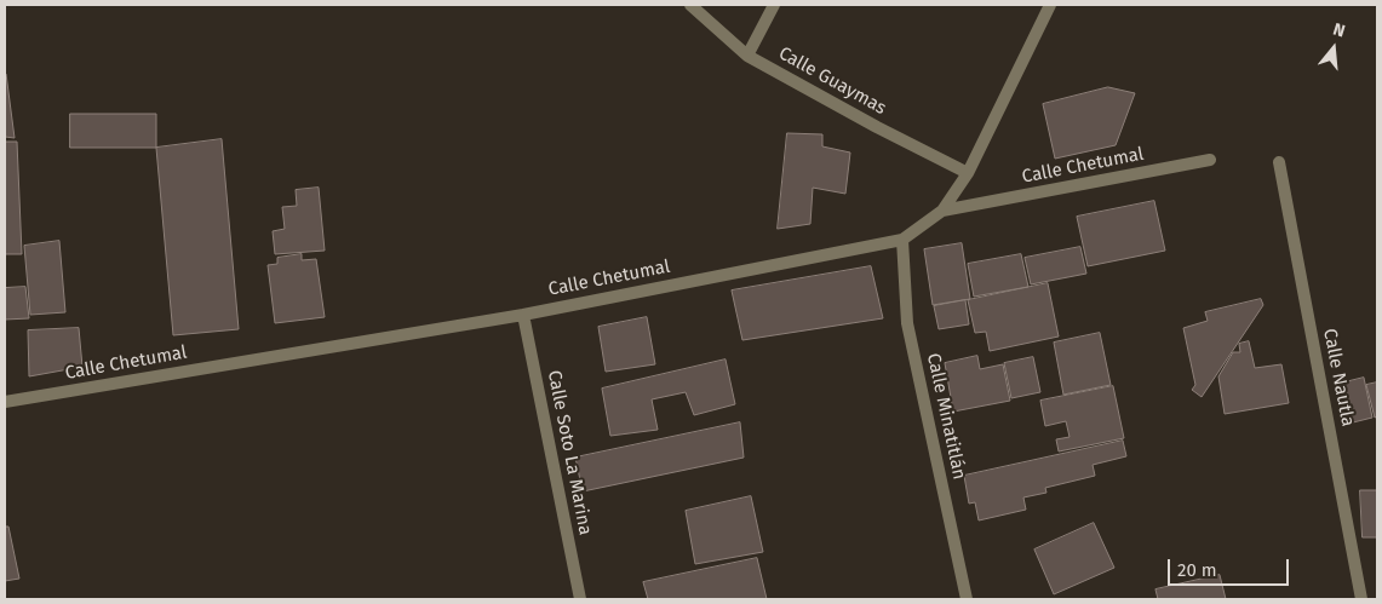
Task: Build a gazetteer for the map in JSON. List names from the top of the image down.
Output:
{
  "streets": {
    "street": [
      "Calle Guaymas",
      "Calle Chetumal",
      "Calle Nautla",
      "Calle Minatitlán",
      "Calle Soto La Marina"
    ]
  },
  "crossings": [
    ["Calle Chetumal", "Calle Minatitlán"],
    ["Calle Chetumal", "Calle Soto La Marina"]
  ],
  "scale_bar": "20 m",
  "north": "top"
}
